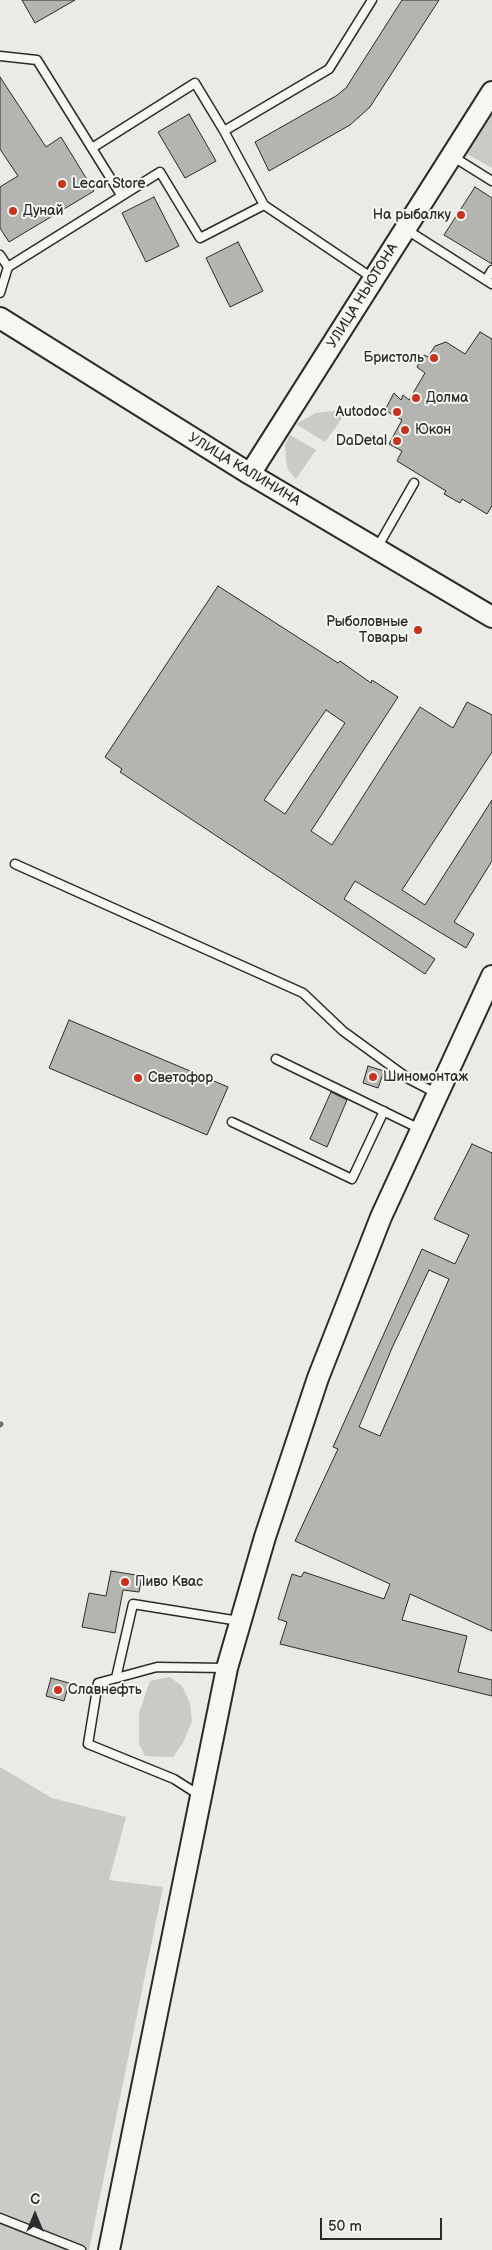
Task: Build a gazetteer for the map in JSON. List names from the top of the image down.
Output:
{
  "streets": {
    "main road": ["УЛИЦА НЬЮТОНА", "УЛИЦА КАЛИНИНА"]
  },
  "crossings": [
    ["УЛИЦА НЬЮТОНА", "УЛИЦА КАЛИНИНА"]
  ],
  "places": [
    "Lecar Store",
    "Дунай",
    "На рыбалку",
    "Бристоль",
    "Долма",
    "Autodoc",
    "Юкон",
    "DaDetal",
    "Рыболовные Товары",
    "Шиномонтаж",
    "Светофор",
    "Пиво Квас",
    "Славнефть"
  ],
  "scale_bar": "50 m",
  "north": "top"
}
